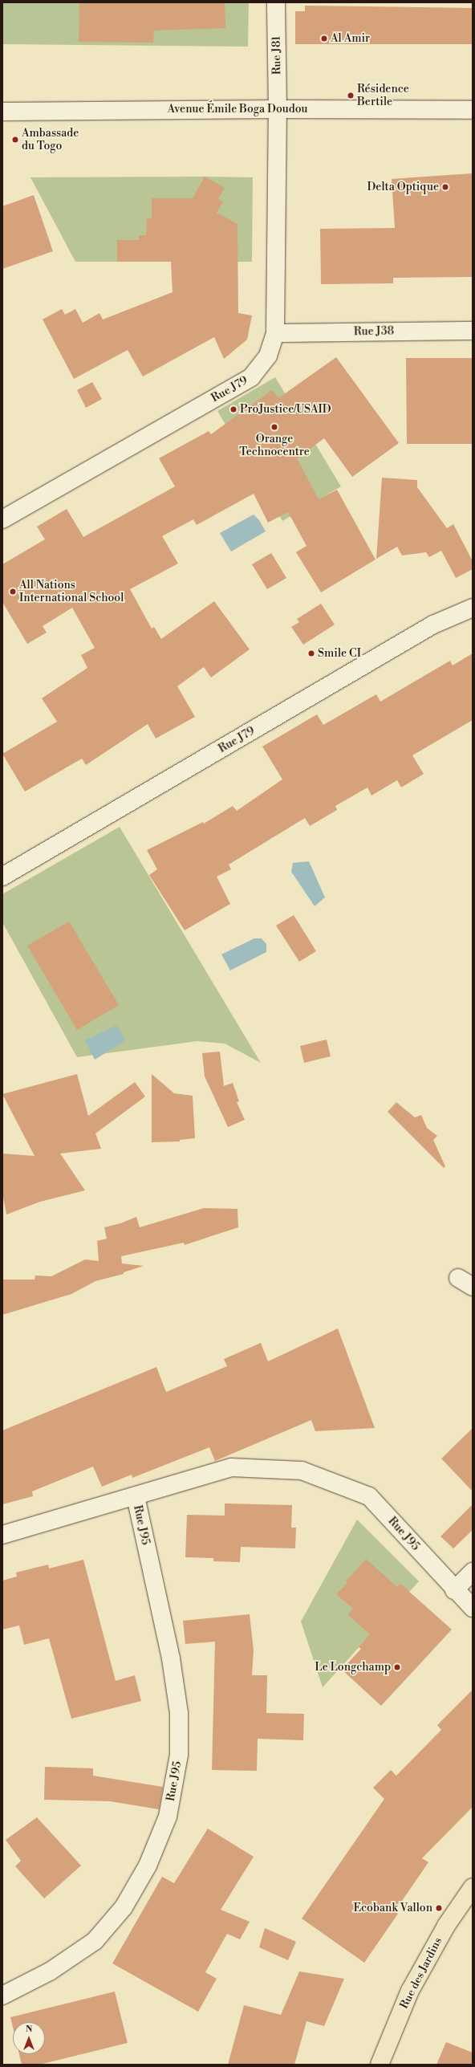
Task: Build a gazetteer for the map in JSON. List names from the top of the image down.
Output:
{
  "streets": {
    "main road": ["Rue des Jardins"],
    "street": [
      "Rue J81",
      "Avenue Émile Boga Doudou",
      "Rue J38",
      "Rue J79",
      "Rue J95"
    ]
  },
  "crossings": [
    ["Rue J81", "Avenue Émile Boga Doudou"],
    ["Rue J81", "Rue J79"],
    ["Avenue Émile Boga Doudou", "Rue J79"],
    ["Rue J38", "Rue J79"]
  ],
  "places": [
    "Al Amir",
    "Résidence Bertile",
    "Ambassade du Togo",
    "Delta Optique",
    "ProJustice/USAID",
    "Orange Technocentre",
    "All Nations International School",
    "Smile CI",
    "Le Longchamp",
    "Ecobank Vallon"
  ],
  "north": "top"
}
